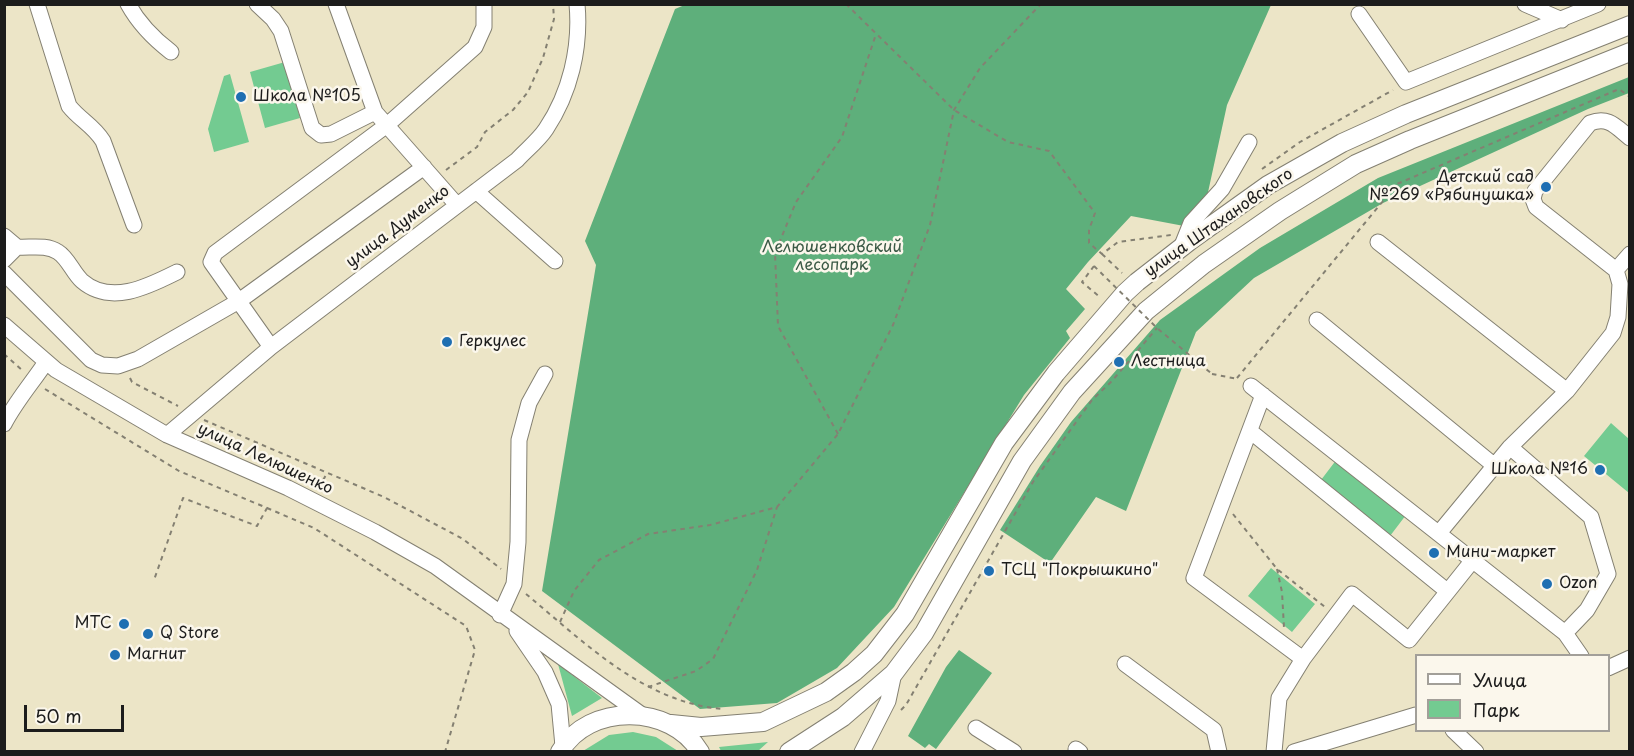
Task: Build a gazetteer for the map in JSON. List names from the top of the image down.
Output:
{
  "streets": {
    "main road": ["улица Штахановского"],
    "street": ["улица Думенко", "улица Лелюшенко"]
  },
  "crossings": [
    ["улица Думенко", "улица Лелюшенко"]
  ],
  "parks": ["Лелюшенковский лесопарк"],
  "places": [
    "Школа №105",
    "Детский сад №269 «Рябинушка»",
    "Геркулес",
    "Лестница",
    "Школа №16",
    "Мини-маркет",
    "ТСЦ \"Покрышкино\"",
    "Ozon",
    "МТС",
    "Q Store",
    "Магнит"
  ],
  "legend": ["Улица", "Парк"],
  "scale_bar": "50 m"
}
